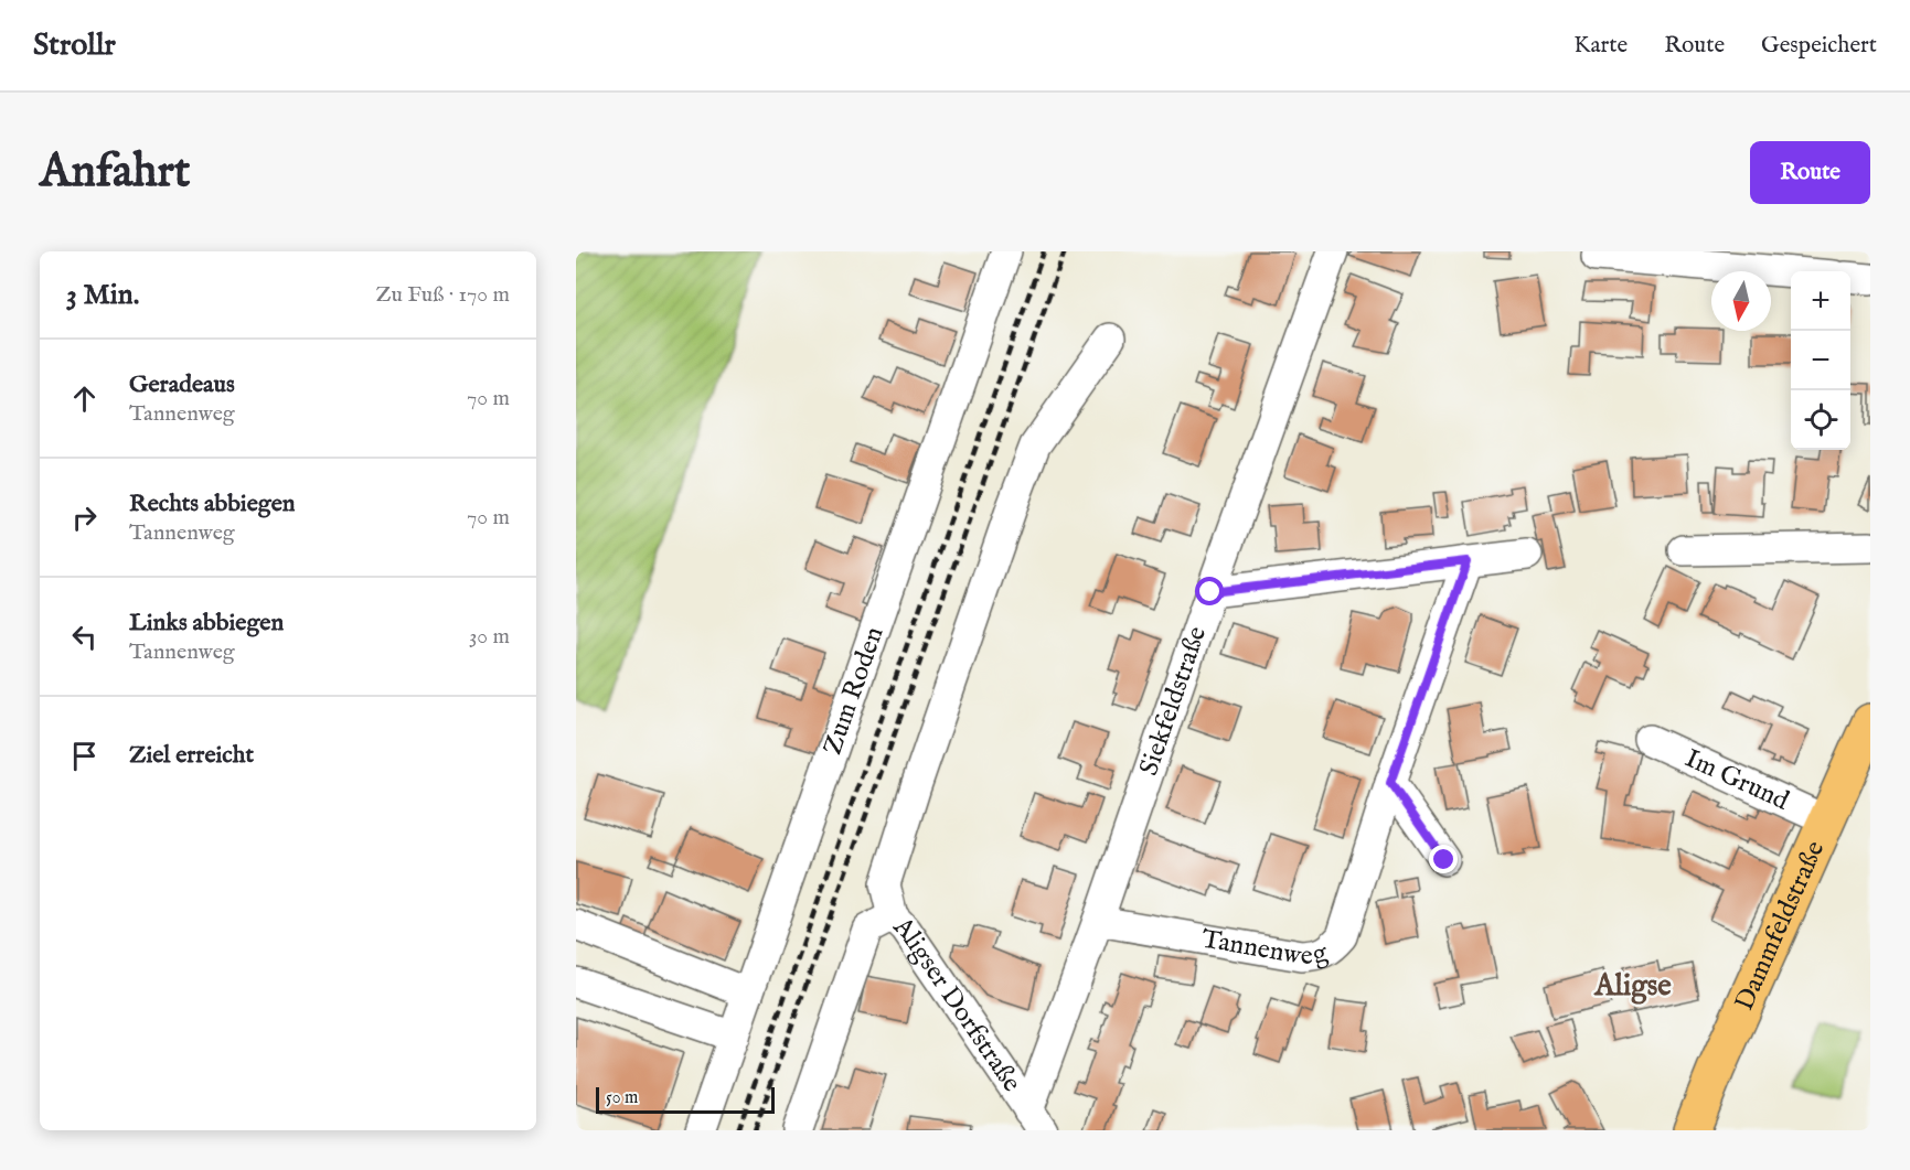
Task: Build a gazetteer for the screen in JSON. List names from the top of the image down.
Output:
{
  "streets": {
    "main road": ["Dammfeldstraße"],
    "street": [
      "Zum Roden",
      "Siekfeldstraße",
      "Im Grund",
      "Tannenweg",
      "Aligser Dorfstraße"
    ]
  },
  "crossings": [
    ["Siekfeldstraße", "Tannenweg"],
    ["Siekfeldstraße", "Aligser Dorfstraße"],
    ["Im Grund", "Dammfeldstraße"]
  ],
  "districts": ["Aligse"],
  "scale_bar": "50 m",
  "north": "bottom",
  "page": {
    "header": "Strollr",
    "nav": ["Karte", "Route", "Gespeichert"],
    "buttons": "Route",
    "title": "Anfahrt",
    "heading": ["3 Min.", "Zu Fuß · 170 m"],
    "map_buttons": ["+", "−"],
    "list": [
      ["Geradeaus", "Tannenweg", "70 m"],
      ["Rechts abbiegen", "Tannenweg", "70 m"],
      ["Links abbiegen", "Tannenweg", "30 m"],
      "Ziel erreicht"
    ],
    "scale": "50 m"
  }
}
